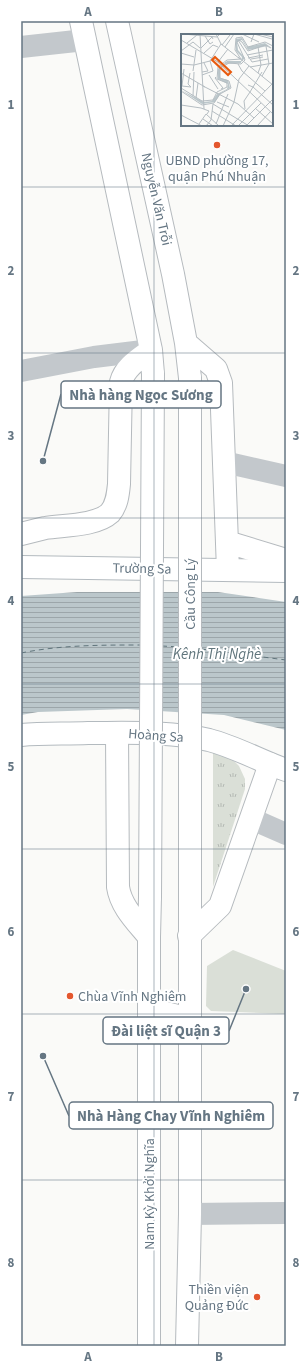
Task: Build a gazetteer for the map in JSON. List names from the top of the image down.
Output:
{
  "streets": {
    "main road": [
      "Nguyễn Văn Trỗi",
      "Trường Sa",
      "Cầu Công Lý",
      "Hoàng Sa",
      "Nam Kỳ Khởi Nghĩa"
    ]
  },
  "crossings": [
    ["Nguyễn Văn Trỗi", "Cầu Công Lý"]
  ],
  "water": ["Kênh Thị Nghè"],
  "places": [
    "UBND phường 17, quận Phú Nhuận",
    "Nhà hàng Ngọc Sương",
    "Đài liệt sĩ Quận 3",
    "Chùa Vĩnh Nghiêm",
    "Nhà Hàng Chay Vĩnh Nghiêm",
    "Thiền viện Quảng Đức"
  ],
  "grid": {
    "columns": ["A", "B"],
    "rows": [
      "1",
      "2",
      "3",
      "4",
      "5",
      "6",
      "7",
      "8"
    ]
  }
}
